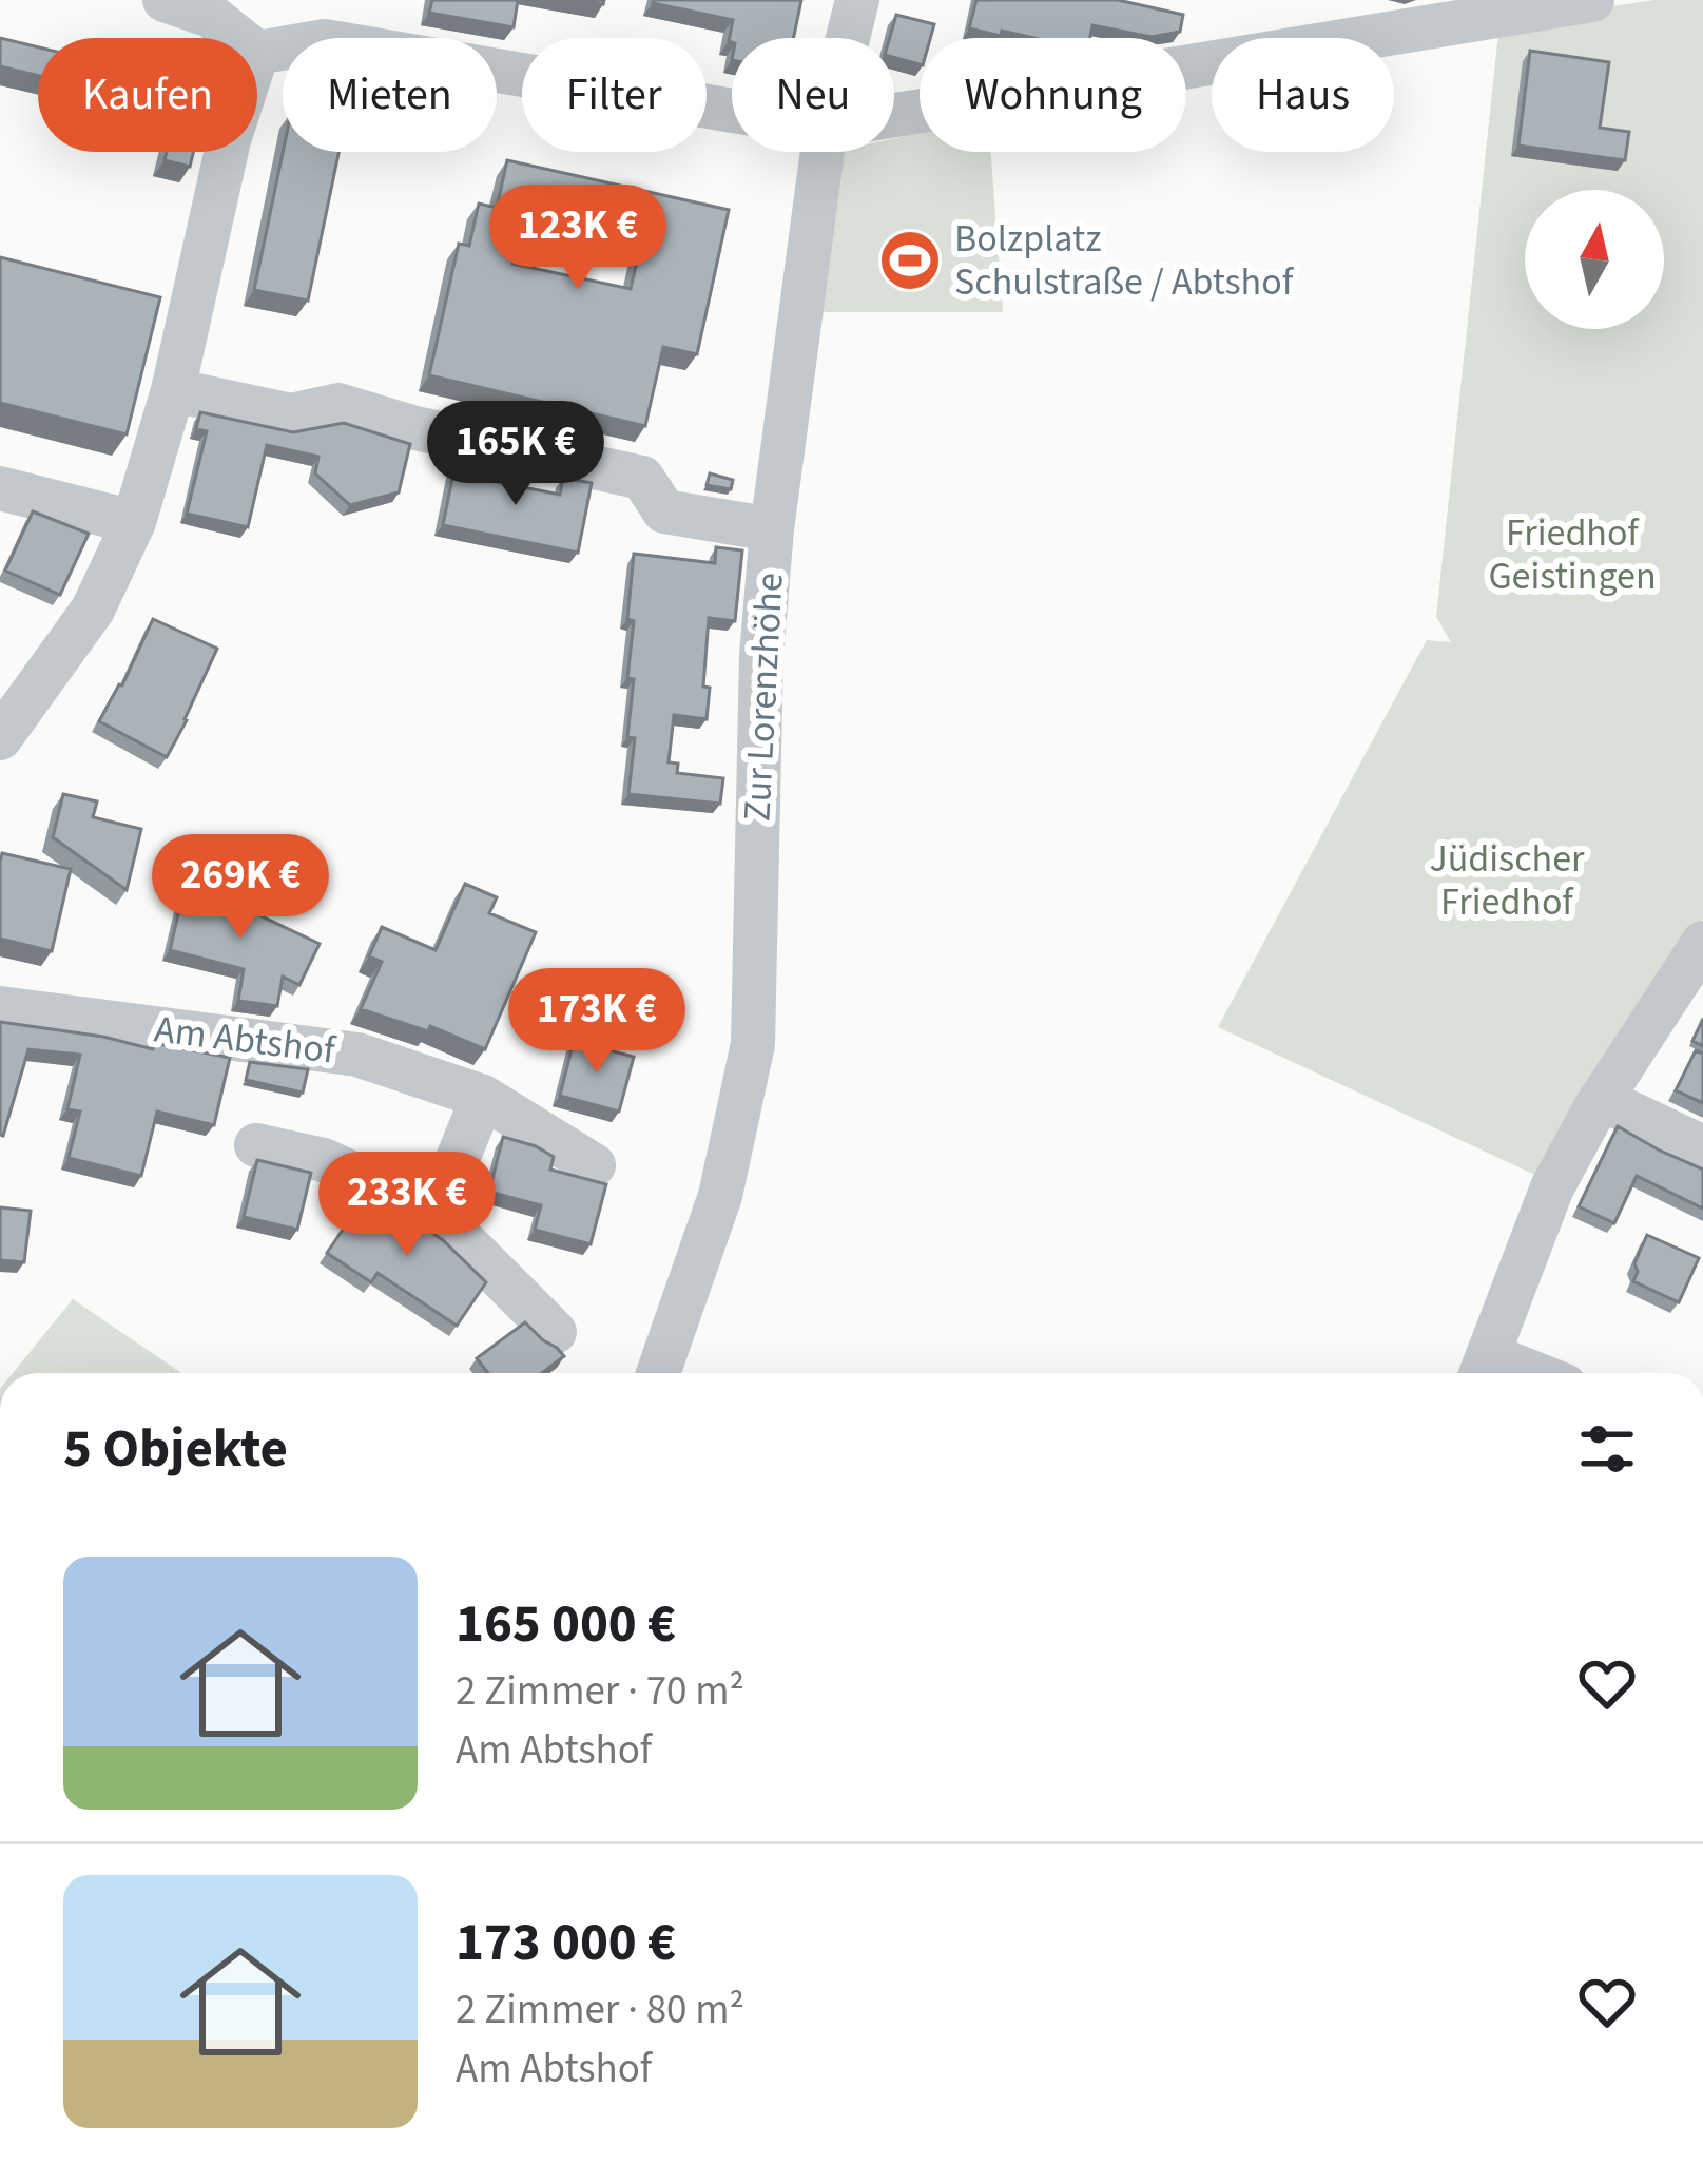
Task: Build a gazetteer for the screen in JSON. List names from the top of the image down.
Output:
{
  "streets": {
    "street": ["Zur Lorenzhöhe", "Am Abtshof"]
  },
  "parks": ["Friedhof Geistingen", "Jüdischer Friedhof"],
  "places": {
    "sports": ["Bolzplatz Schulstraße / Abtshof"]
  },
  "north": "top",
  "page": {
    "chip": [
      "Kaufen",
      "Mieten",
      "Filter",
      "Neu",
      "Wohnung",
      "Haus"
    ],
    "price": [
      "123K €",
      "165K €",
      "269K €",
      "173K €",
      "233K €"
    ],
    "heading": "5 Objekte",
    "list": [
      {
        "name": "165 000 €",
        "note": "2 Zimmer · 70 m² · Am Abtshof"
      },
      {
        "name": "173 000 €",
        "note": "2 Zimmer · 80 m² · Am Abtshof"
      }
    ]
  }
}
